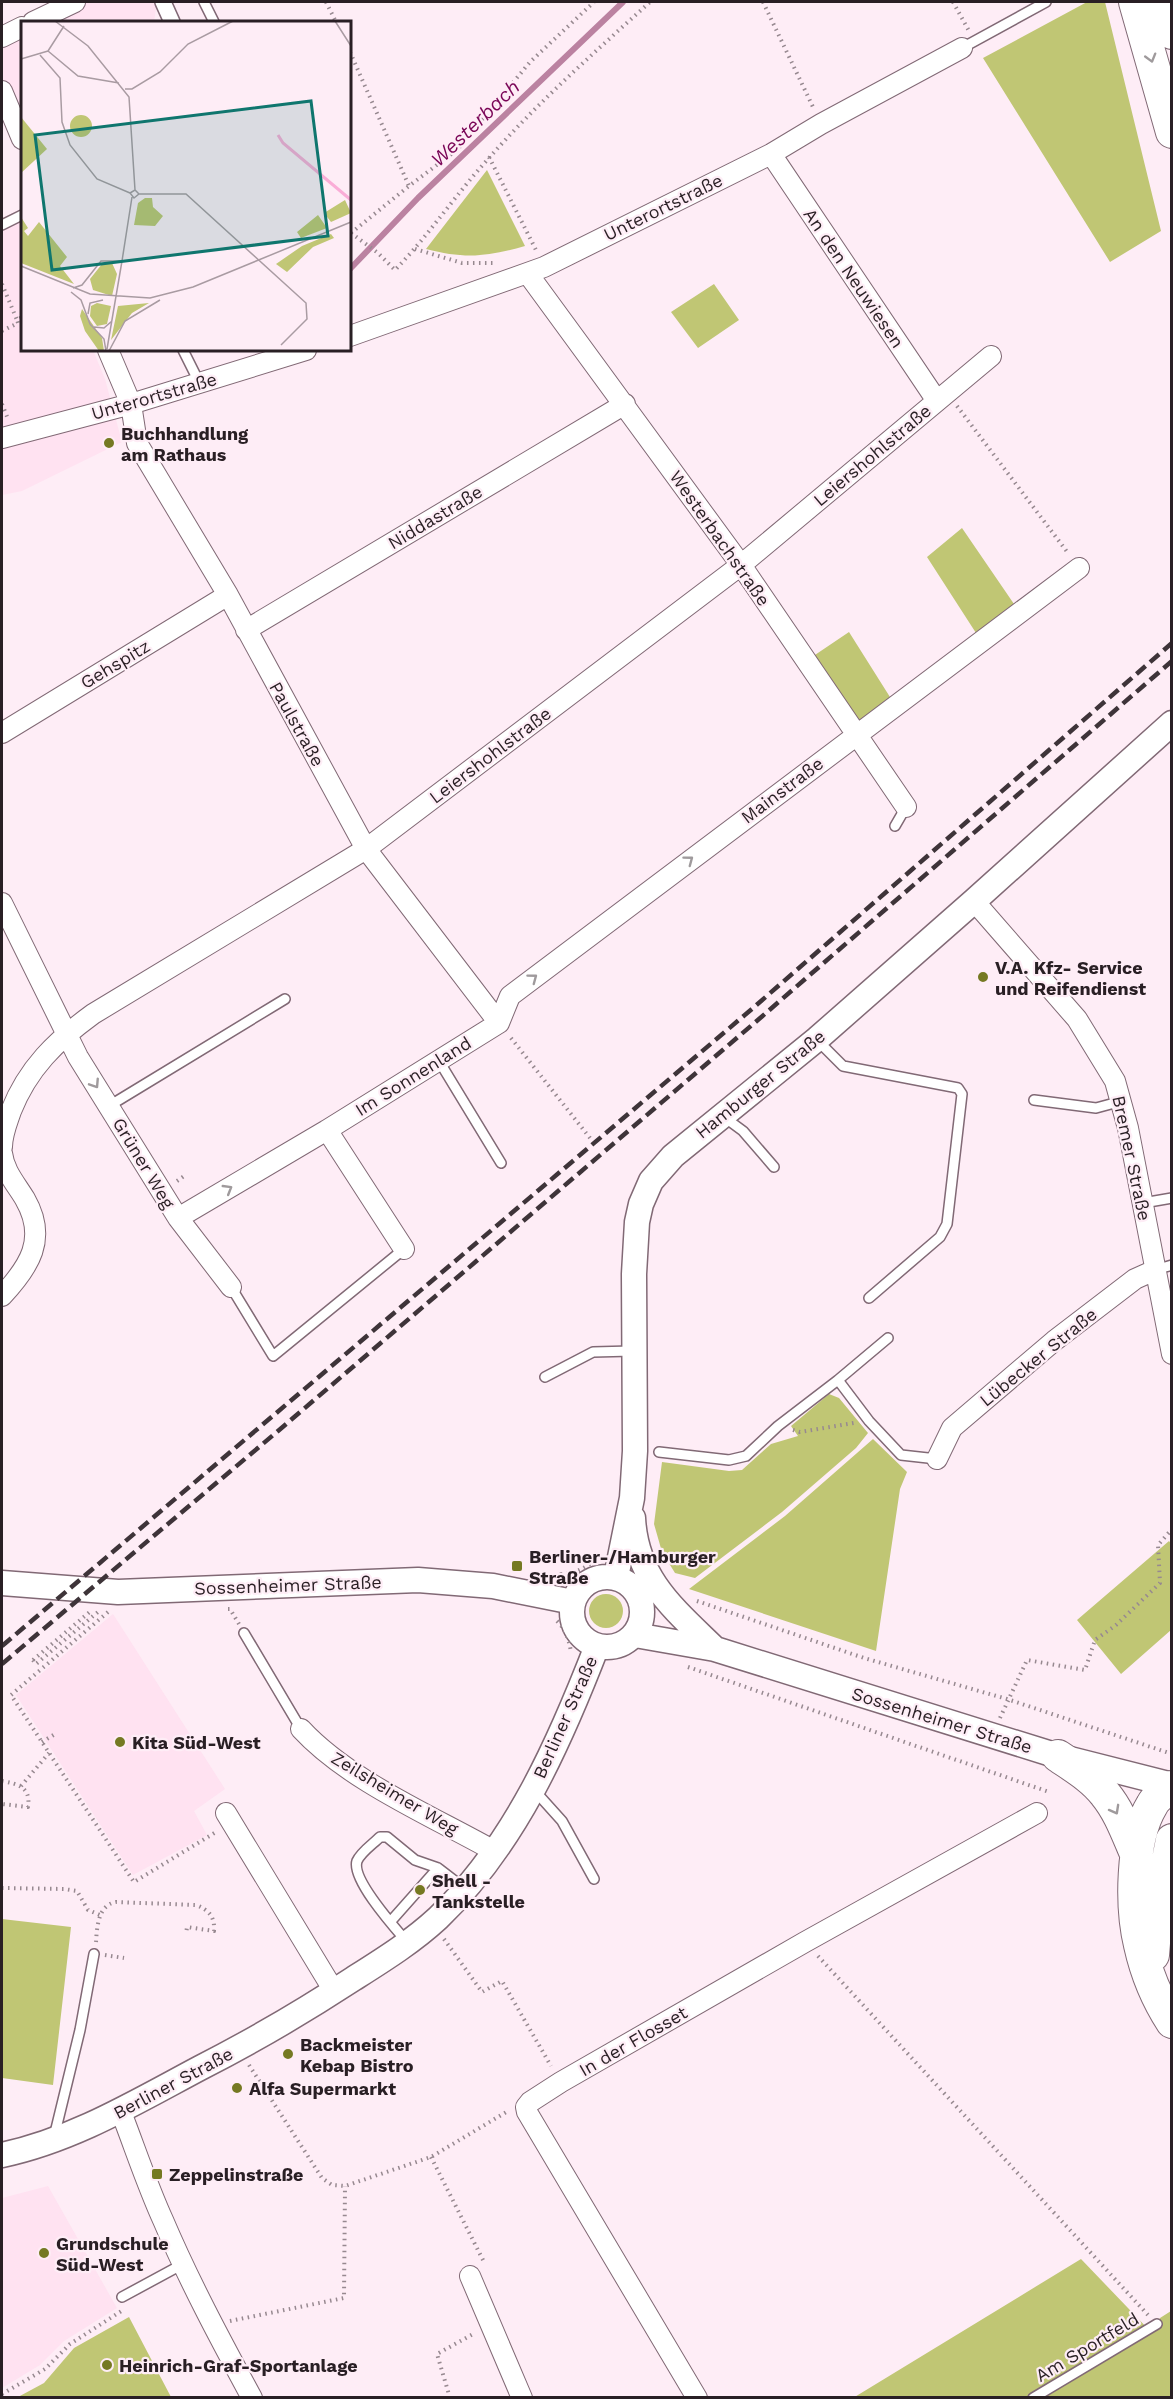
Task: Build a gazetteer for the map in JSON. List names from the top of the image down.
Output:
{
  "streets": {
    "street": [
      "Unterortstraße",
      "An den Neuwiesen",
      "Leiershohlstraße",
      "Niddastraße",
      "Westerbachstraße",
      "Gehspitz",
      "Paulstraße",
      "Mainstraße",
      "Im Sonnenland",
      "Hamburger Straße",
      "Bremer Straße",
      "Grüner Weg",
      "Lübecker Straße",
      "Sossenheimer Straße",
      "Berliner Straße",
      "Zeilsheimer Weg",
      "In der Flosset"
    ],
    "lane": ["Am Sportfeld"]
  },
  "crossings": [
    ["Unterortstraße", "An den Neuwiesen"],
    ["Unterortstraße", "Westerbachstraße"],
    ["Unterortstraße", "Paulstraße"],
    ["An den Neuwiesen", "Leiershohlstraße"],
    ["Leiershohlstraße", "Westerbachstraße"],
    ["Leiershohlstraße", "Paulstraße"],
    ["Leiershohlstraße", "Grüner Weg"],
    ["Niddastraße", "Westerbachstraße"],
    ["Niddastraße", "Paulstraße"],
    ["Westerbachstraße", "Mainstraße"],
    ["Gehspitz", "Paulstraße"],
    ["Paulstraße", "Mainstraße"],
    ["Paulstraße", "Im Sonnenland"],
    ["Mainstraße", "Im Sonnenland"],
    ["Im Sonnenland", "Grüner Weg"],
    ["Hamburger Straße", "Bremer Straße"],
    ["Hamburger Straße", "Sossenheimer Straße"],
    ["Hamburger Straße", "Berliner Straße"],
    ["Bremer Straße", "Lübecker Straße"],
    ["Sossenheimer Straße", "Berliner Straße"],
    ["Berliner Straße", "Zeilsheimer Weg"]
  ],
  "one_way": ["Mainstraße", "Im Sonnenland"],
  "water": ["Westerbach"],
  "places": {
    "other": [
      "Buchhandlung am Rathaus",
      "V.A. Kfz- Service und Reifendienst",
      "Kita Süd-West",
      "Shell - Tankstelle",
      "Backmeister Kebap Bistro",
      "Alfa Supermarkt",
      "Grundschule Süd-West",
      "Heinrich-Graf-Sportanlage"
    ],
    "transit": ["Berliner-/Hamburger Straße", "Zeppelinstraße"]
  }
}
